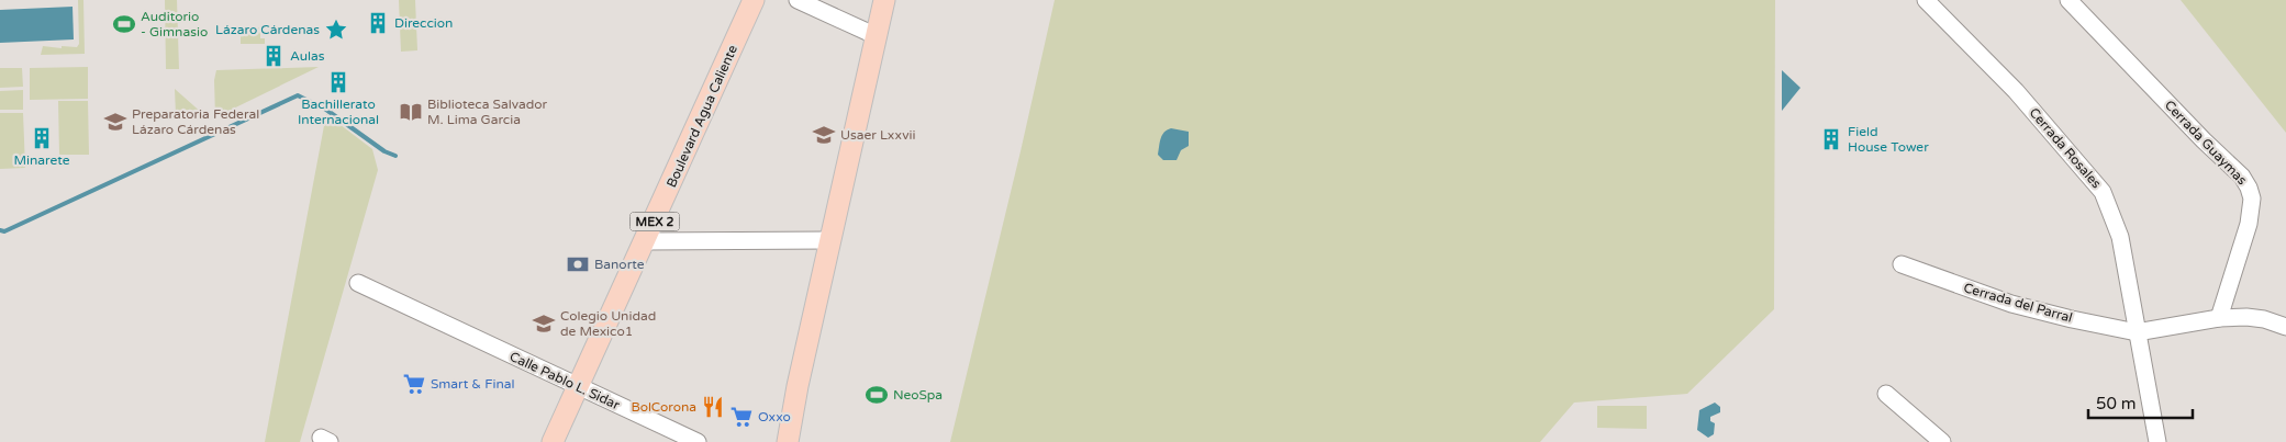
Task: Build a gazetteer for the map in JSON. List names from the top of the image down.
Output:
{
  "streets": {
    "main road": ["Boulevard Agua Caliente", "MEX 2"],
    "street": [
      "Cerrada Guaymas",
      "Cerrada Rosales",
      "Cerrada del Parral",
      "Calle Pablo L. Sidar"
    ]
  },
  "crossings": [
    ["Boulevard Agua Caliente", "Calle Pablo L. Sidar"],
    ["Cerrada Rosales", "Cerrada del Parral"]
  ],
  "places": {
    "building": [
      "Direccion",
      "Aulas",
      "Bachillerato Internacional",
      "Minarete",
      "Field House Tower"
    ],
    "sports": ["Auditorio - Gimnasio", "NeoSpa"],
    "place": ["Lázaro Cárdenas"],
    "library": ["Biblioteca Salvador M. Lima Garcia"],
    "school or university": ["Preparatoria Federal Lázaro Cárdenas", "Usaer Lxxvii", "Colegio Unidad de Mexico1"],
    "bank": ["Banorte"],
    "supermarket": ["Smart & Final", "Oxxo"],
    "restaurant": ["BolCorona"]
  },
  "scale_bar": "50 m"
}
